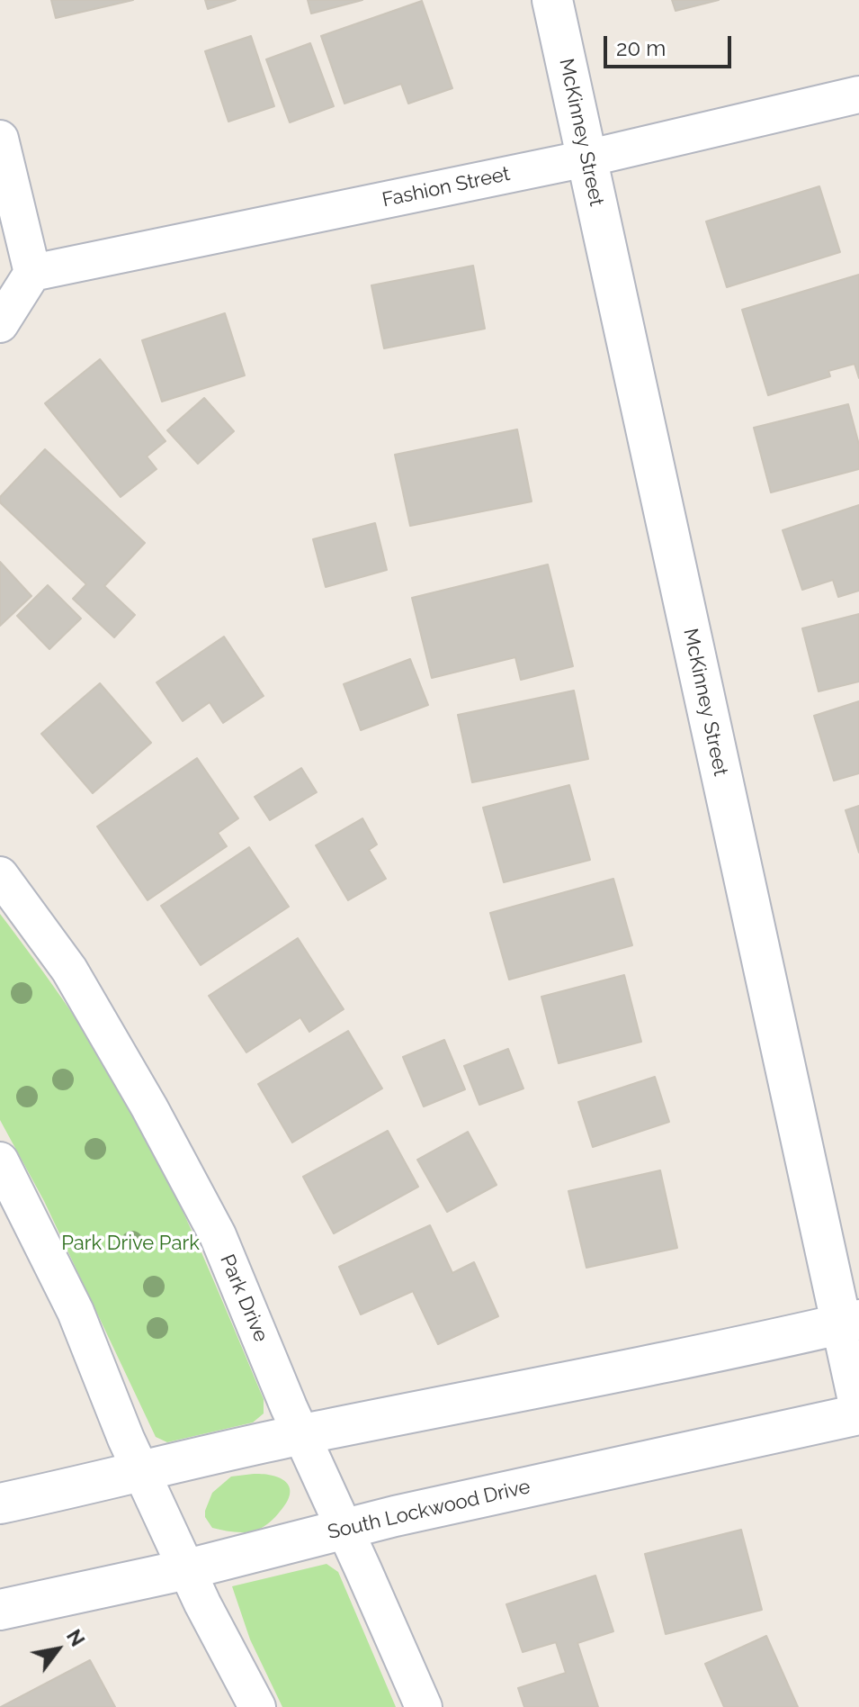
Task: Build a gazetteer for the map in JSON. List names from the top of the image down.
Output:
{
  "streets": {
    "main road": ["McKinney Street", "South Lockwood Drive"],
    "street": ["Fashion Street", "Park Drive"]
  },
  "crossings": [
    ["McKinney Street", "Fashion Street"],
    ["Park Drive", "South Lockwood Drive"]
  ],
  "parks": ["Park Drive Park"],
  "scale_bar": "20 m",
  "north": "top right"
}
